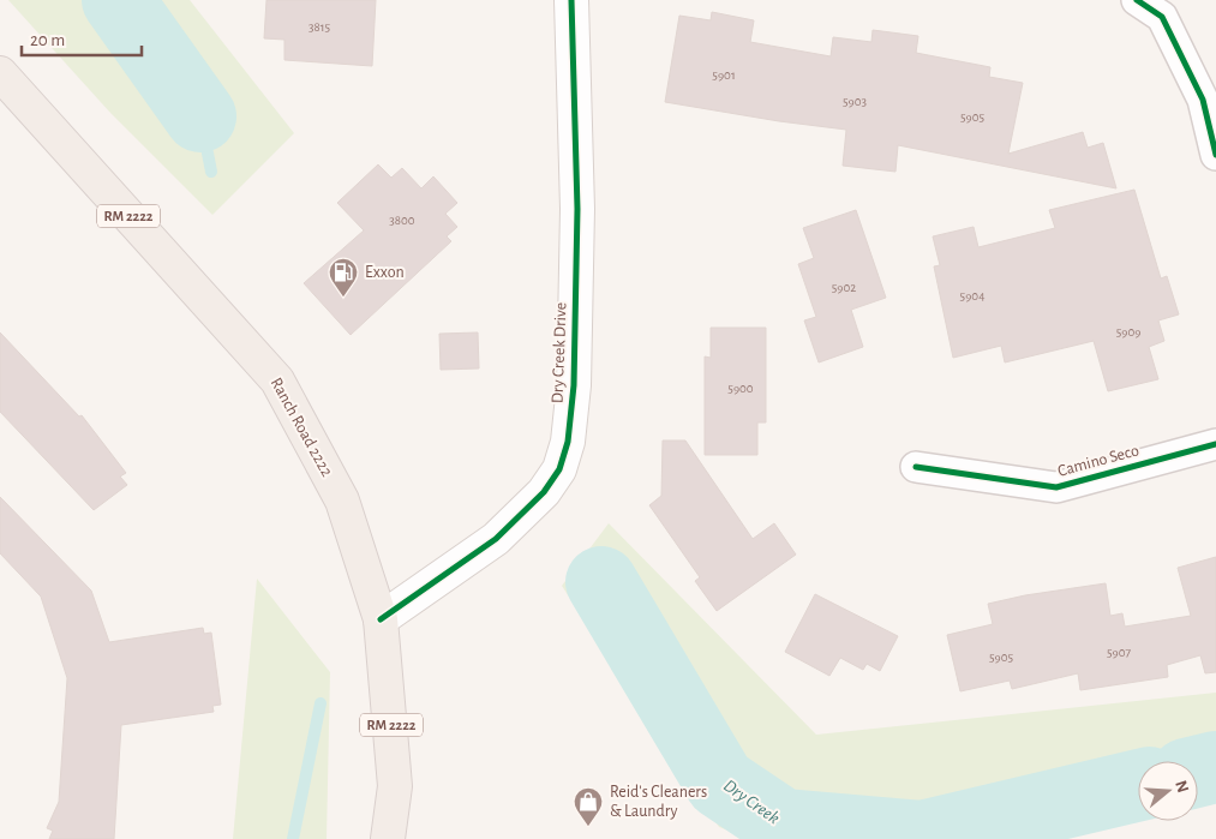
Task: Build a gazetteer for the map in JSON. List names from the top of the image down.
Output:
{
  "streets": {
    "main road": ["RM 2222", "Ranch Road 2222"],
    "street": ["Dry Creek Drive", "Camino Seco"]
  },
  "crossings": [
    ["Dry Creek Drive", "Ranch Road 2222"]
  ],
  "water": ["Dry Creek"],
  "places": {
    "fuel station": ["Exxon"],
    "shop": ["Reid's Cleaners & Laundry"]
  },
  "house_numbers": [
    "3815",
    "5901",
    "5903",
    "5905",
    "3800",
    "5902",
    "5904",
    "5909",
    "5900",
    "5907",
    "5905"
  ],
  "scale_bar": "20 m",
  "north": "right"
}
